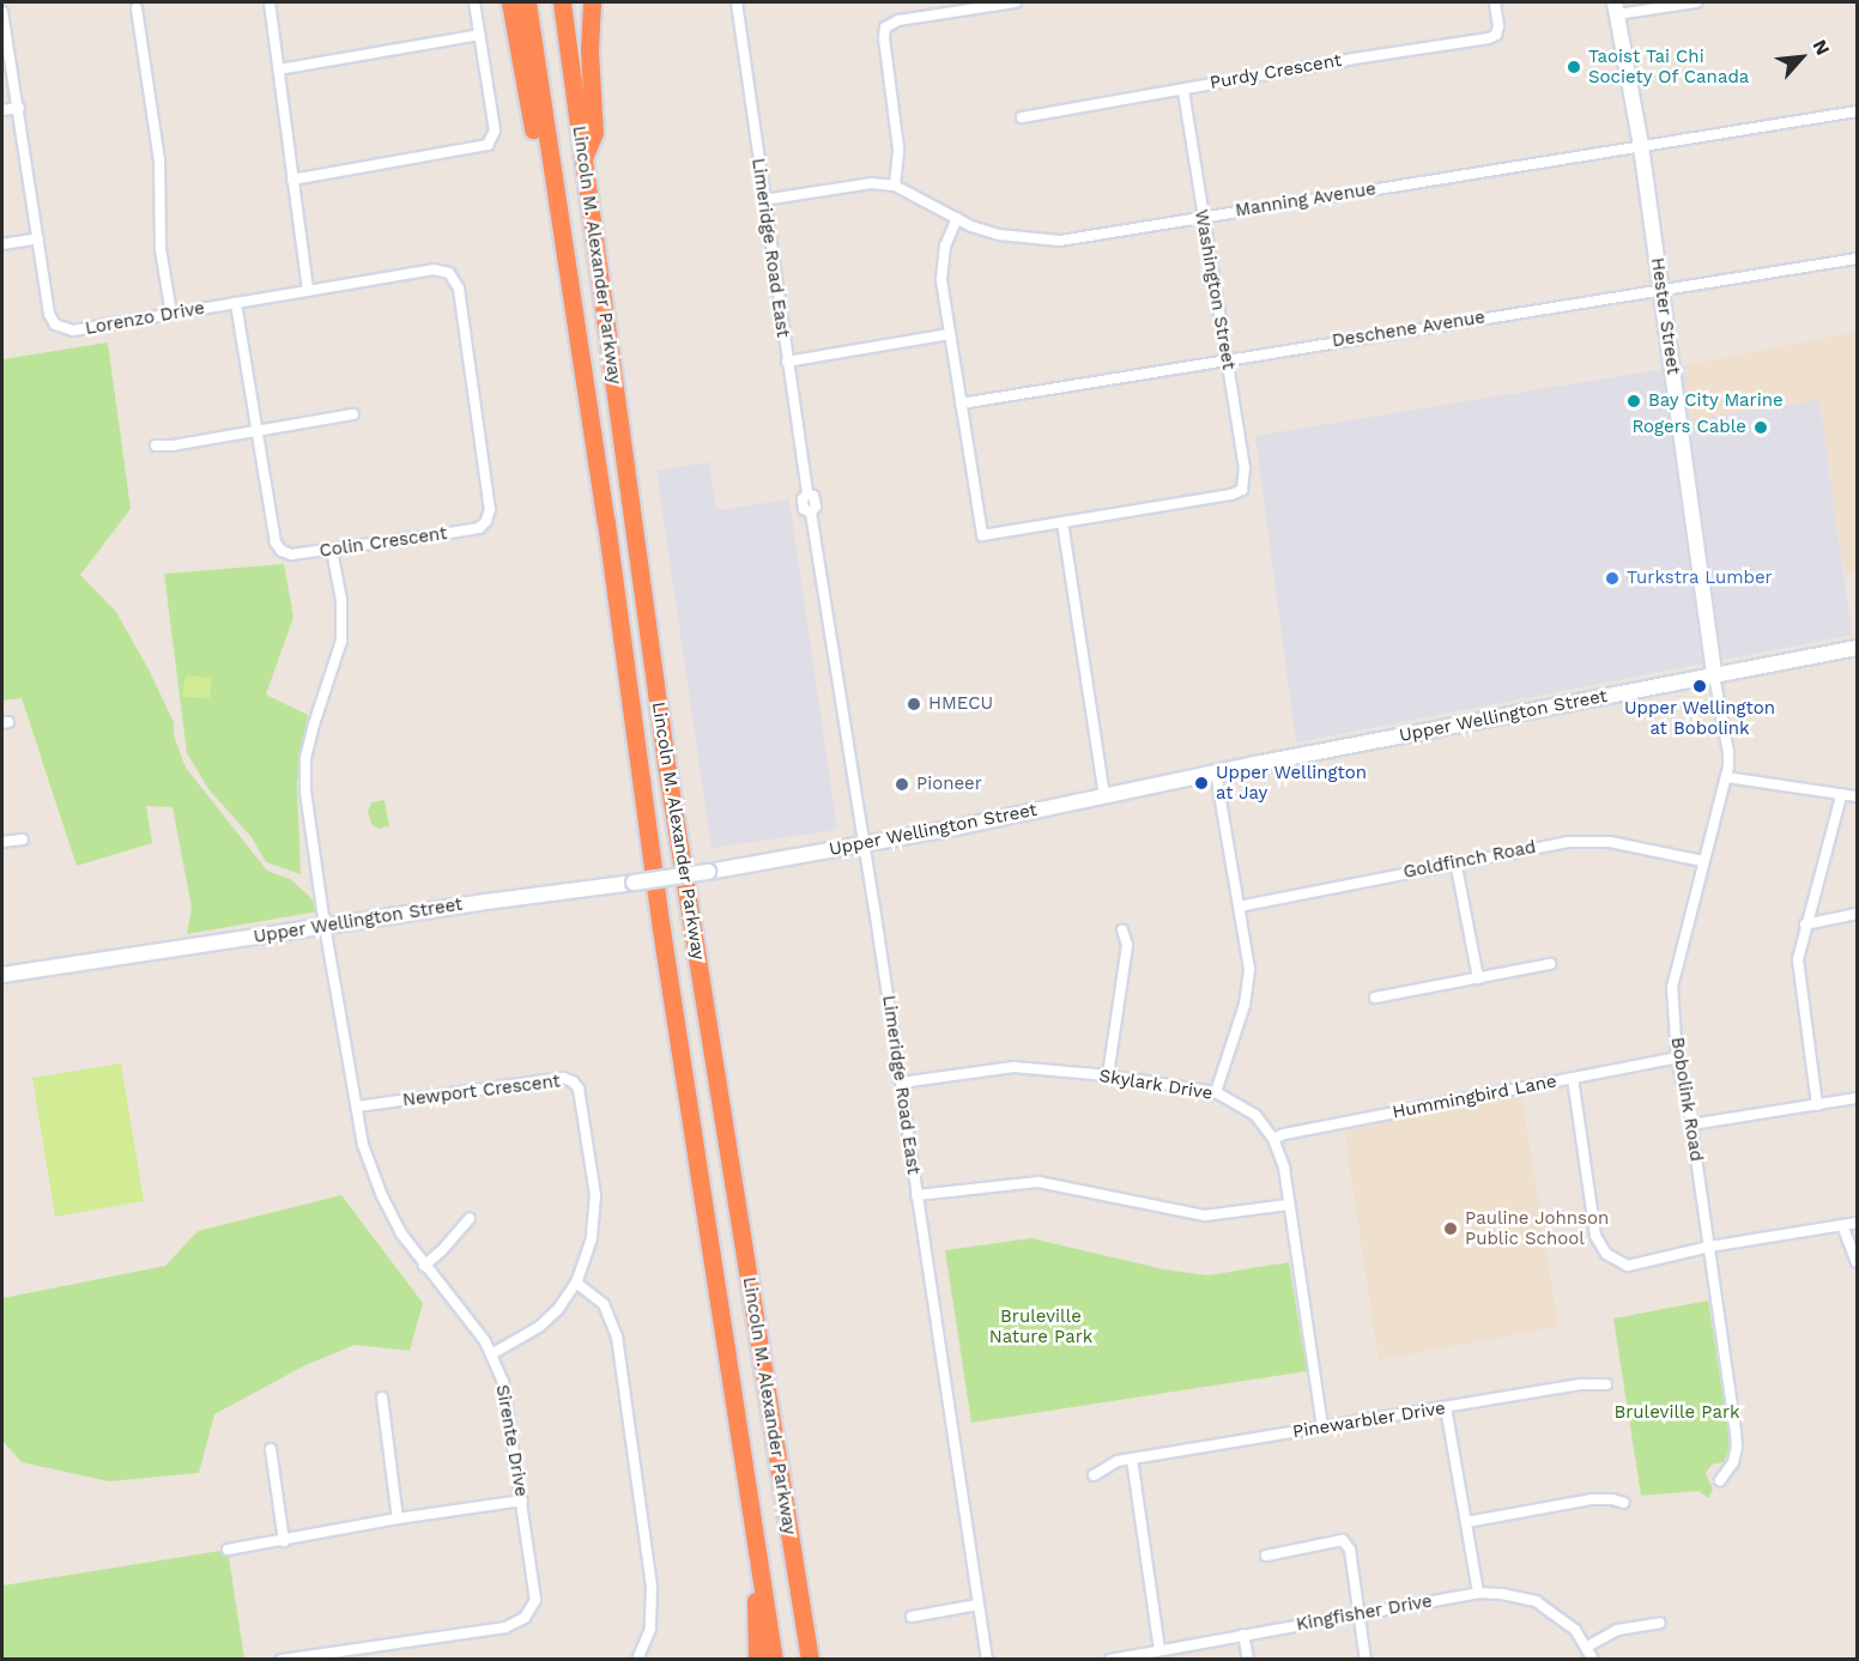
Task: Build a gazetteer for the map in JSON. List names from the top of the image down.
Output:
{
  "streets": {
    "highway": ["Lincoln M. Alexander Parkway"],
    "main road": ["Hester Street", "Upper Wellington Street"],
    "street": [
      "Purdy Crescent",
      "Manning Avenue",
      "Limeridge Road East",
      "Washington Street",
      "Lorenzo Drive",
      "Deschene Avenue",
      "Colin Crescent",
      "Goldfinch Road",
      "Skylark Drive",
      "Newport Crescent",
      "Hummingbird Lane",
      "Bobolink Road",
      "Pinewarbler Drive",
      "Sirente Drive",
      "Kingfisher Drive"
    ]
  },
  "crossings": [
    ["Purdy Crescent", "Washington Street"],
    ["Manning Avenue", "Limeridge Road East"],
    ["Manning Avenue", "Washington Street"],
    ["Manning Avenue", "Hester Street"],
    ["Limeridge Road East", "Upper Wellington Street"],
    ["Limeridge Road East", "Skylark Drive"],
    ["Washington Street", "Deschene Avenue"],
    ["Hester Street", "Deschene Avenue"],
    ["Hester Street", "Upper Wellington Street"],
    ["Hester Street", "Bobolink Road"],
    ["Lorenzo Drive", "Colin Crescent"],
    ["Colin Crescent", "Sirente Drive"],
    ["Upper Wellington Street", "Bobolink Road"],
    ["Upper Wellington Street", "Sirente Drive"],
    ["Goldfinch Road", "Bobolink Road"],
    ["Skylark Drive", "Hummingbird Lane"],
    ["Skylark Drive", "Pinewarbler Drive"],
    ["Newport Crescent", "Sirente Drive"],
    ["Hummingbird Lane", "Bobolink Road"]
  ],
  "parks": ["Bruleville Nature Park", "Bruleville Park"],
  "places": [
    "Taoist Tai Chi Society Of Canada",
    "Bay City Marine",
    "Rogers Cable",
    "Turkstra Lumber",
    "Upper Wellington at Bobolink",
    "HMECU",
    "Upper Wellington at Jay",
    "Pioneer",
    "Pauline Johnson Public School"
  ],
  "north": "top right"
}
